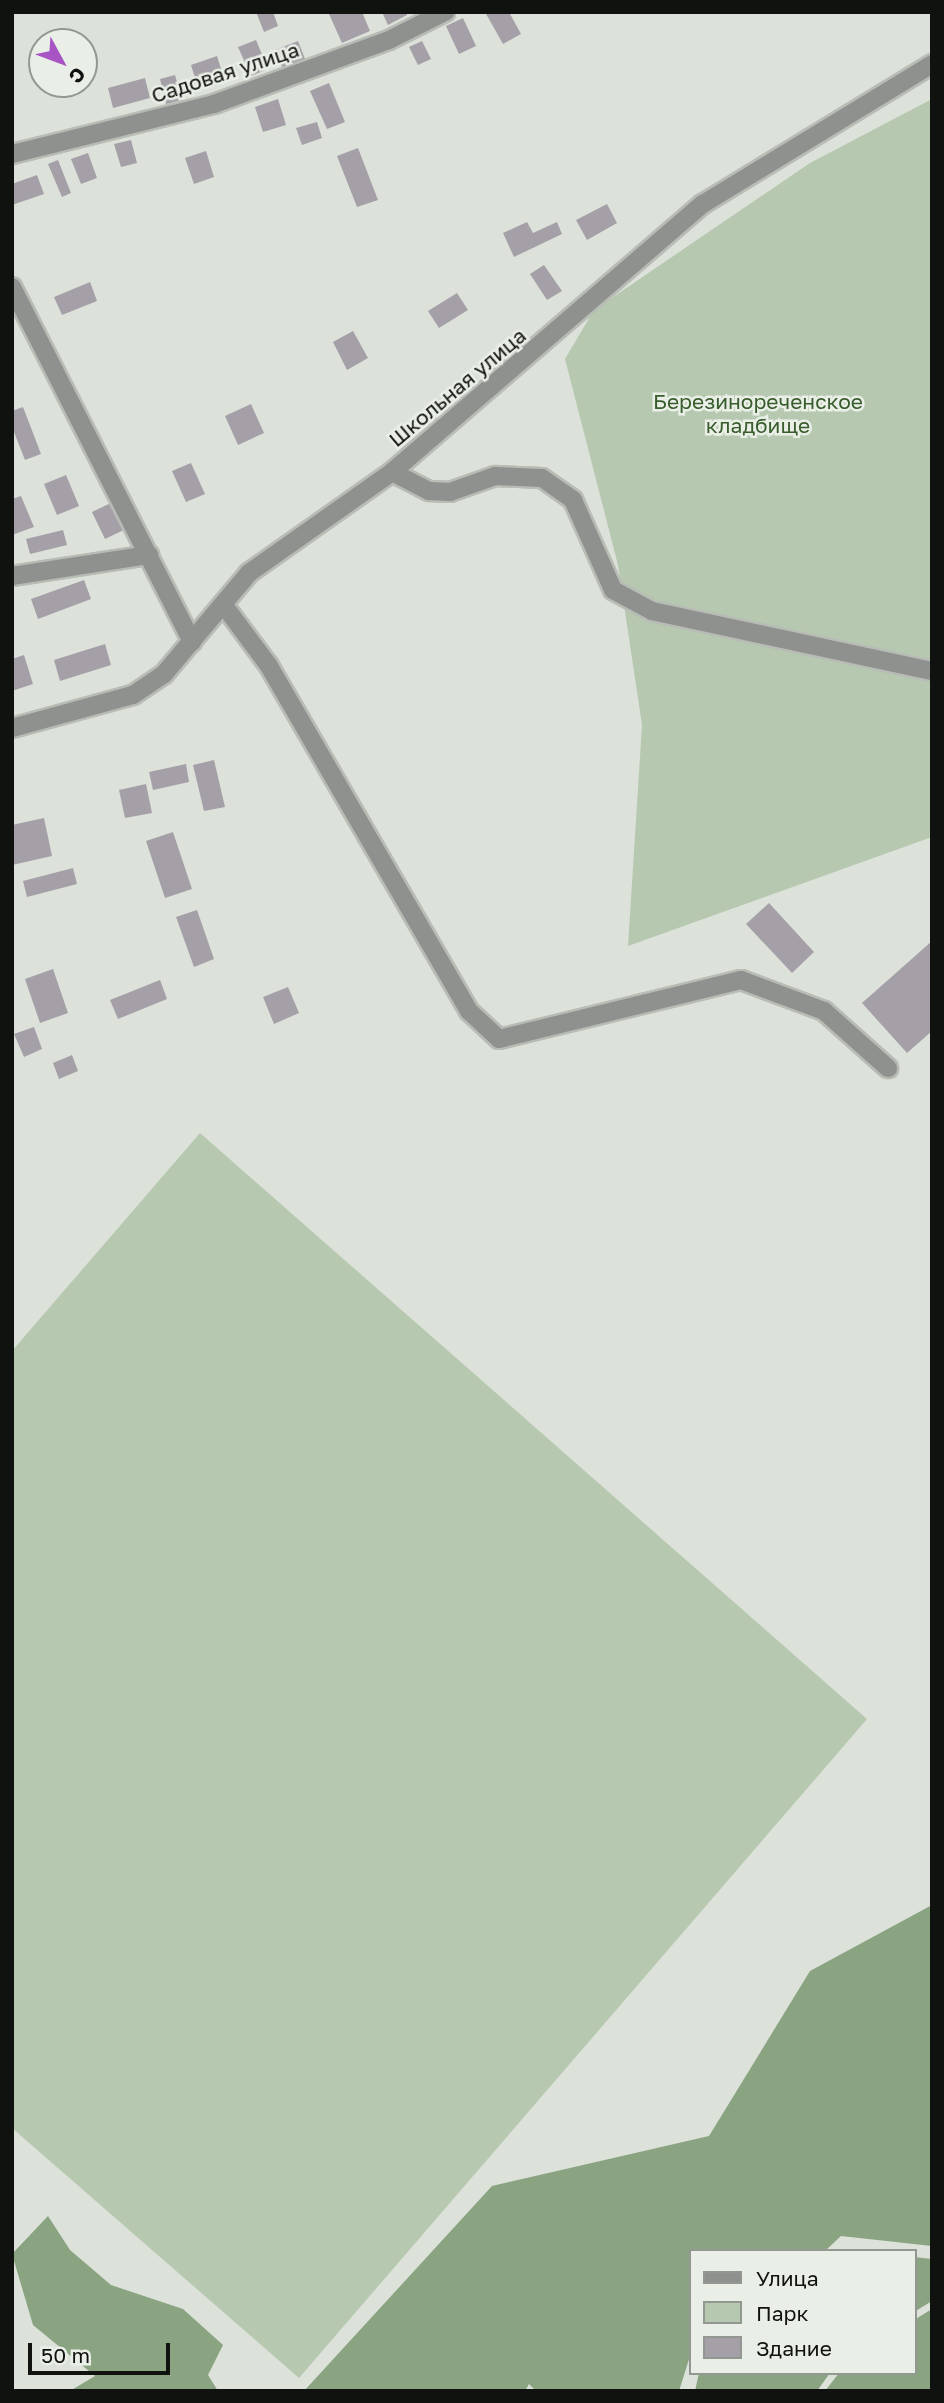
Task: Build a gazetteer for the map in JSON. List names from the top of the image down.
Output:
{
  "streets": {
    "street": ["Садовая улица", "Школьная улица"]
  },
  "parks": ["Березинореченское кладбище"],
  "legend": ["Улица", "Парк", "Здание"],
  "scale_bar": "50 m",
  "north": "bottom right"
}
